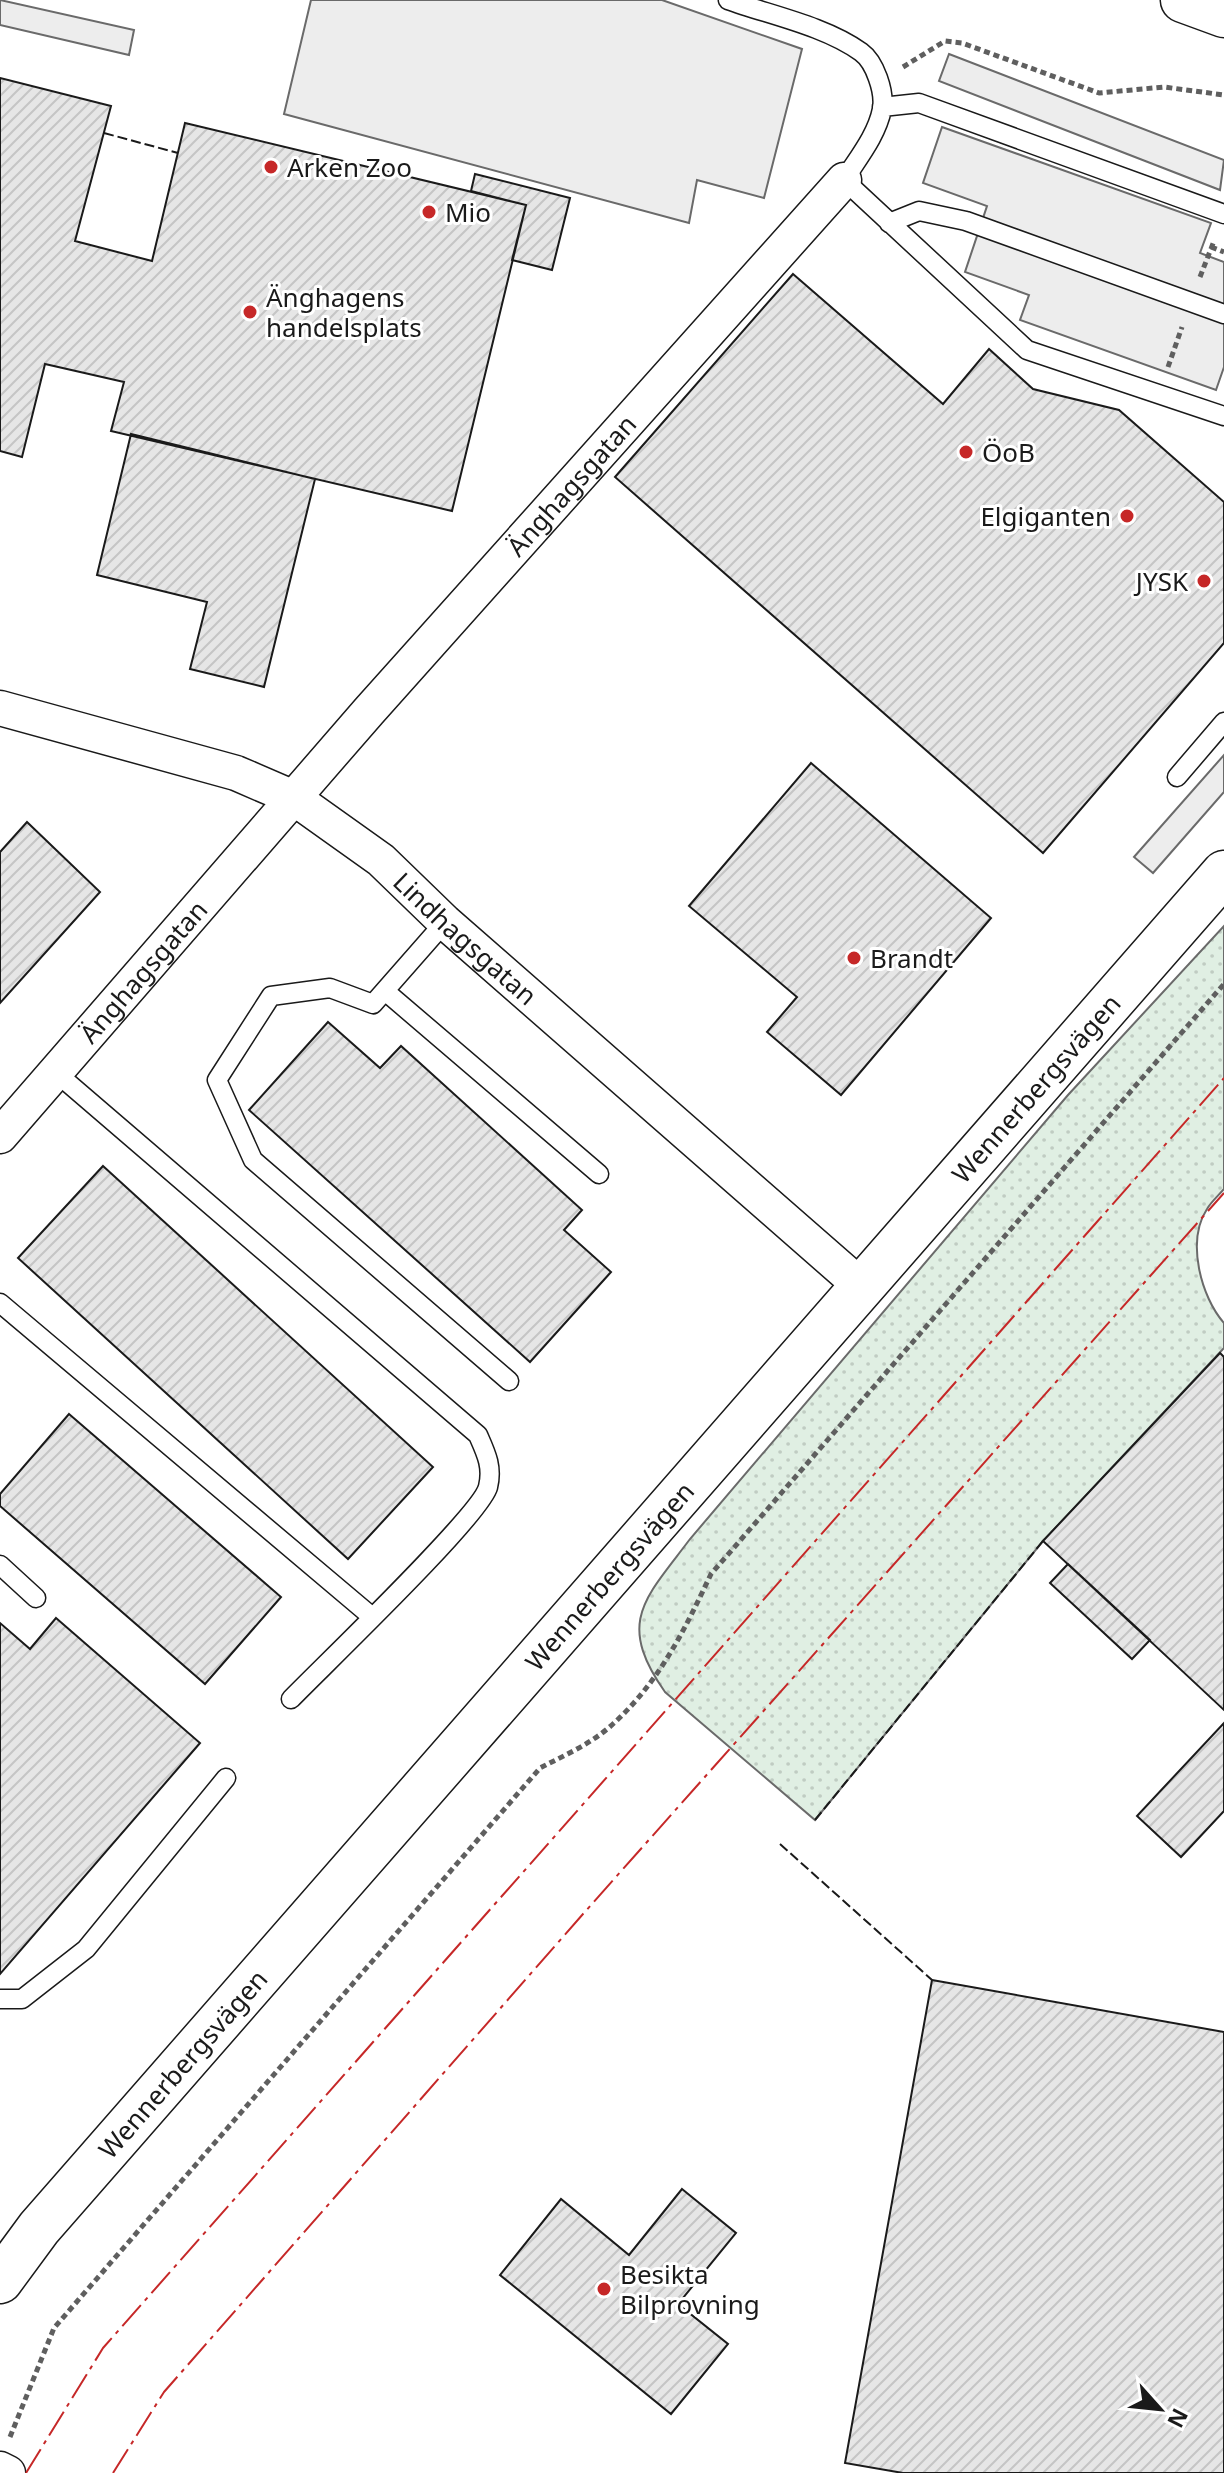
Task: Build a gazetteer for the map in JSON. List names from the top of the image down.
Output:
{
  "streets": {
    "street": ["Änghagsgatan", "Lindhagsgatan", "Wennerbergsvägen"]
  },
  "crossings": [
    ["Änghagsgatan", "Lindhagsgatan"],
    ["Lindhagsgatan", "Wennerbergsvägen"]
  ],
  "places": [
    "Arken Zoo",
    "Mio",
    "Änghagens handelsplats",
    "ÖoB",
    "Elgiganten",
    "JYSK",
    "Brandt",
    "Besikta Bilprovning"
  ],
  "north": "bottom right"
}
